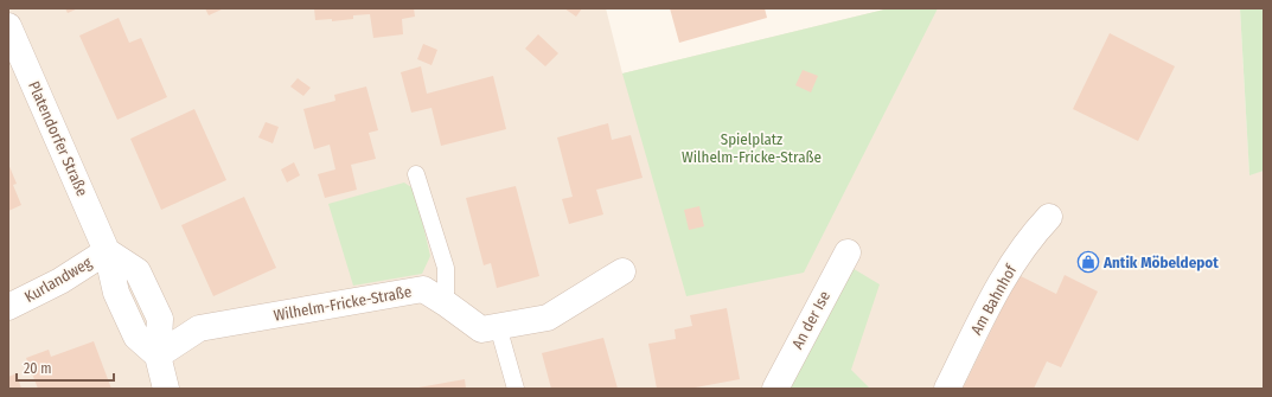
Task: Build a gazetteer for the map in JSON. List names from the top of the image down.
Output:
{
  "streets": {
    "street": [
      "Platendorfer Straße",
      "Kurlandweg",
      "Am Bahnhof",
      "Wilhelm-Fricke-Straße",
      "An der Ise"
    ]
  },
  "crossings": [
    ["Platendorfer Straße", "Kurlandweg"]
  ],
  "parks": ["Spielplatz Wilhelm-Fricke-Straße"],
  "places": {
    "shop": ["Antik Möbeldepot"]
  },
  "scale_bar": "20 m"
}
